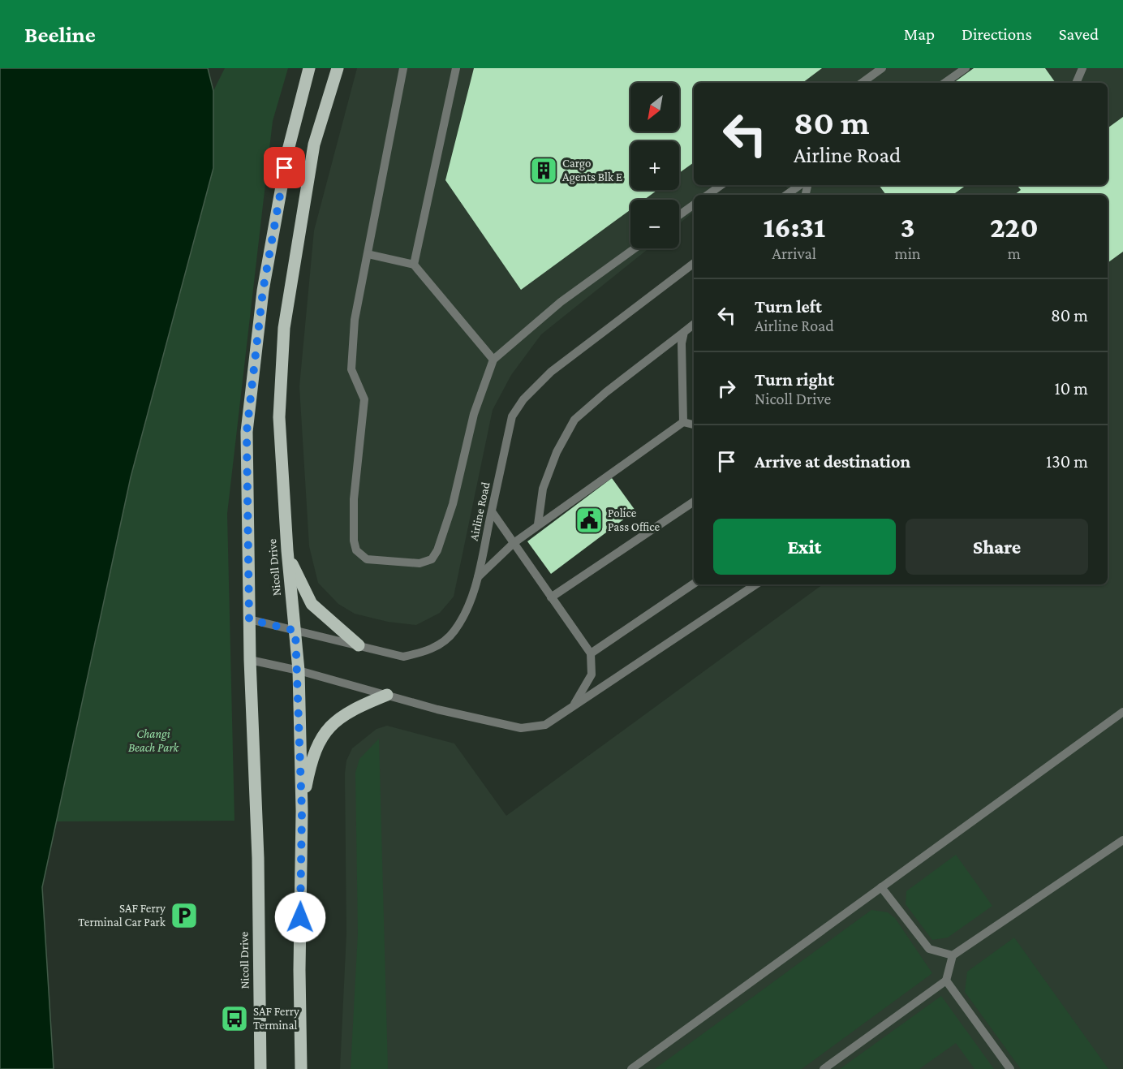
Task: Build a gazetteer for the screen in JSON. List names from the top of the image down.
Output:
{
  "streets": {
    "main road": ["Nicoll Drive"],
    "lane": ["Airline Road"]
  },
  "crossings": [
    ["Airline Road", "Nicoll Drive"]
  ],
  "parks": ["Changi Beach Park"],
  "places": {
    "building": ["Cargo Agents Blk E"],
    "public building": ["Police Pass Office"],
    "parking": ["SAF Ferry Terminal Car Park"],
    "bus stop": ["SAF Ferry Terminal"]
  },
  "north": "bottom left",
  "page": {
    "header": "Beeline",
    "nav": ["Map", "Directions", "Saved"],
    "map_buttons": ["+", "−"],
    "turn": ["80 m", "Airline Road"],
    "eta": [
      "16:31",
      "Arrival",
      "3",
      "min",
      "220",
      "m"
    ],
    "list": [
      {
        "name": "Turn left",
        "note": "Airline Road",
        "value": "80 m"
      },
      {
        "name": "Turn right",
        "note": "Nicoll Drive",
        "value": "10 m"
      },
      {
        "name": "Arrive at destination",
        "value": "130 m"
      }
    ],
    "buttons": ["Exit", "Share"]
  }
}
